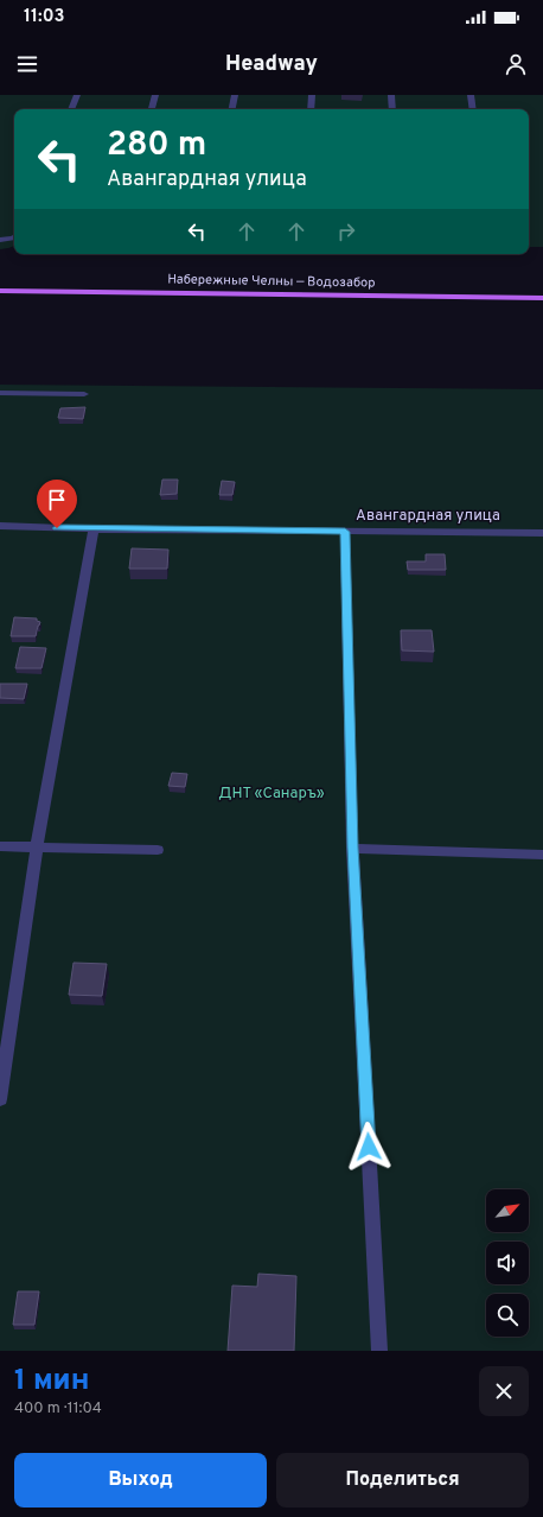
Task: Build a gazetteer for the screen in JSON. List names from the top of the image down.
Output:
{
  "streets": {
    "main road": ["Набережные Челны — Водозабор"],
    "street": ["Авангардная улица"]
  },
  "parks": ["ДНТ «Санаръ»"],
  "north": "top right",
  "page": {
    "status": "11:03",
    "header": "Headway",
    "turn": ["280 m", "Авангардная улица"],
    "heading": ["1 мин", "400 m · 11:04"],
    "buttons": ["Выход", "Поделиться"]
  }
}
